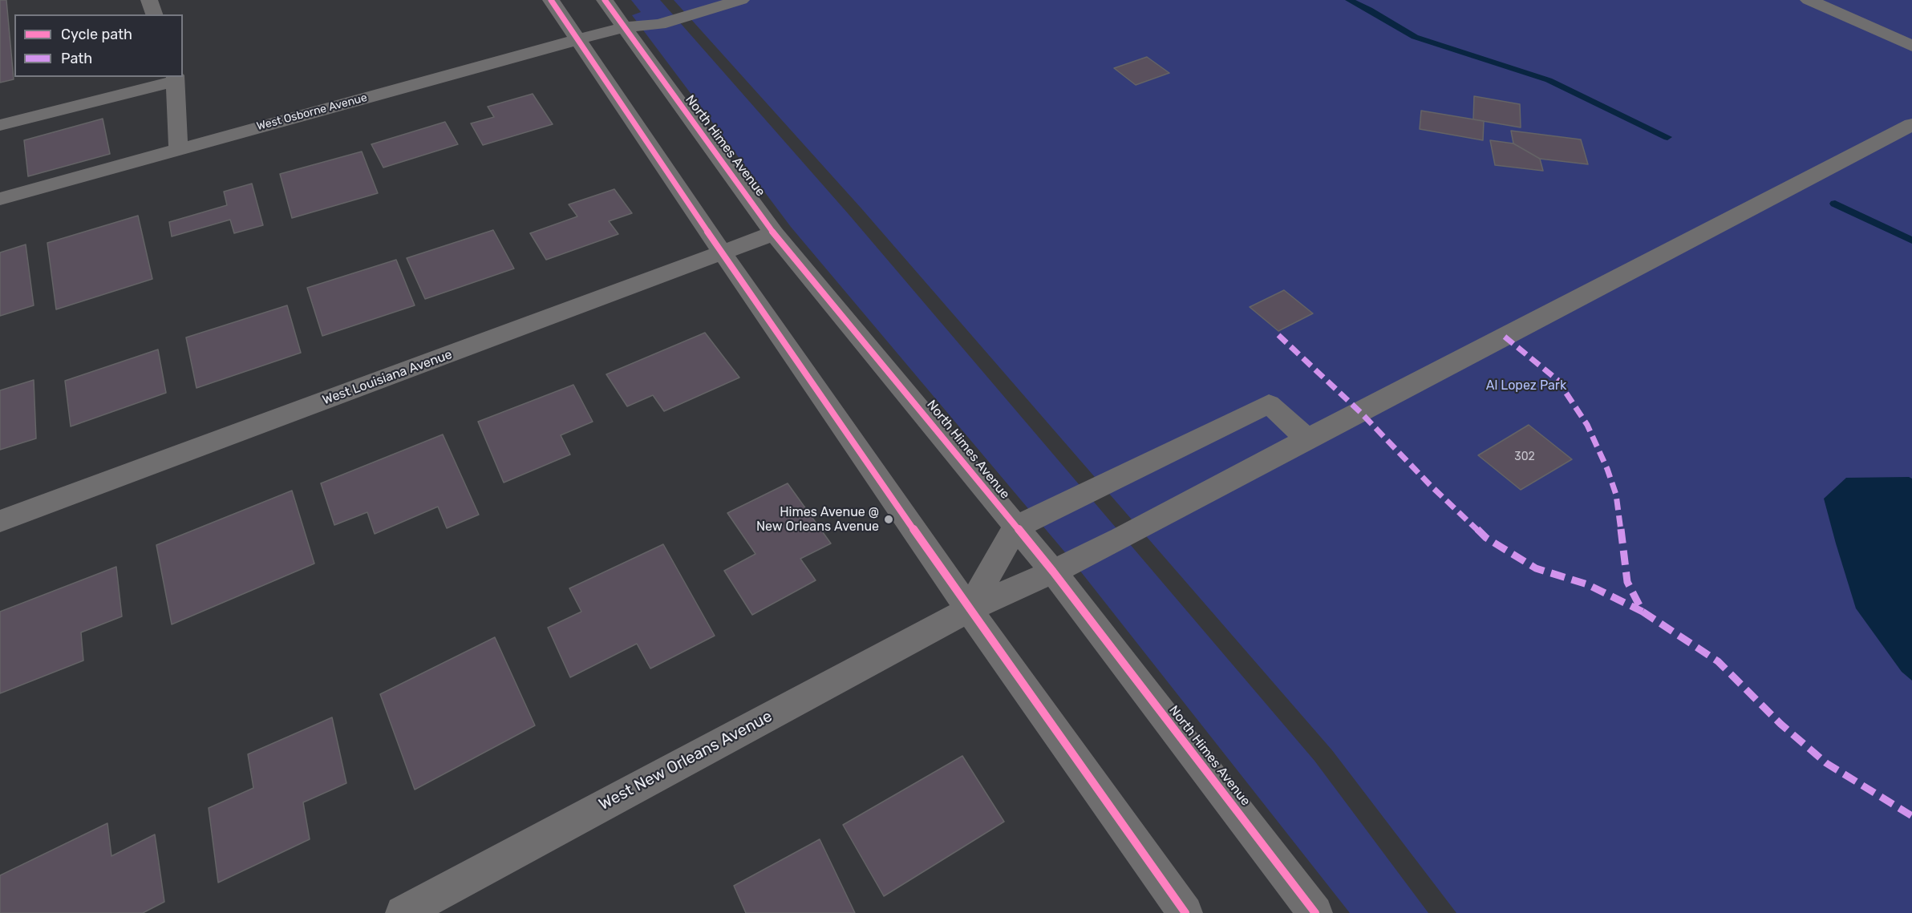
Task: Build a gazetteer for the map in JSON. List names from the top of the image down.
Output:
{
  "streets": {
    "street": [
      "West Osborne Avenue",
      "North Himes Avenue",
      "West Louisiana Avenue",
      "West New Orleans Avenue"
    ]
  },
  "crossings": [
    ["West Osborne Avenue", "North Himes Avenue"],
    ["North Himes Avenue", "West Louisiana Avenue"],
    ["North Himes Avenue", "West New Orleans Avenue"]
  ],
  "parks": ["Al Lopez Park"],
  "places": ["Himes Avenue @ New Orleans Avenue"],
  "house_numbers": ["302"],
  "legend": ["Cycle path", "Path"]
}
